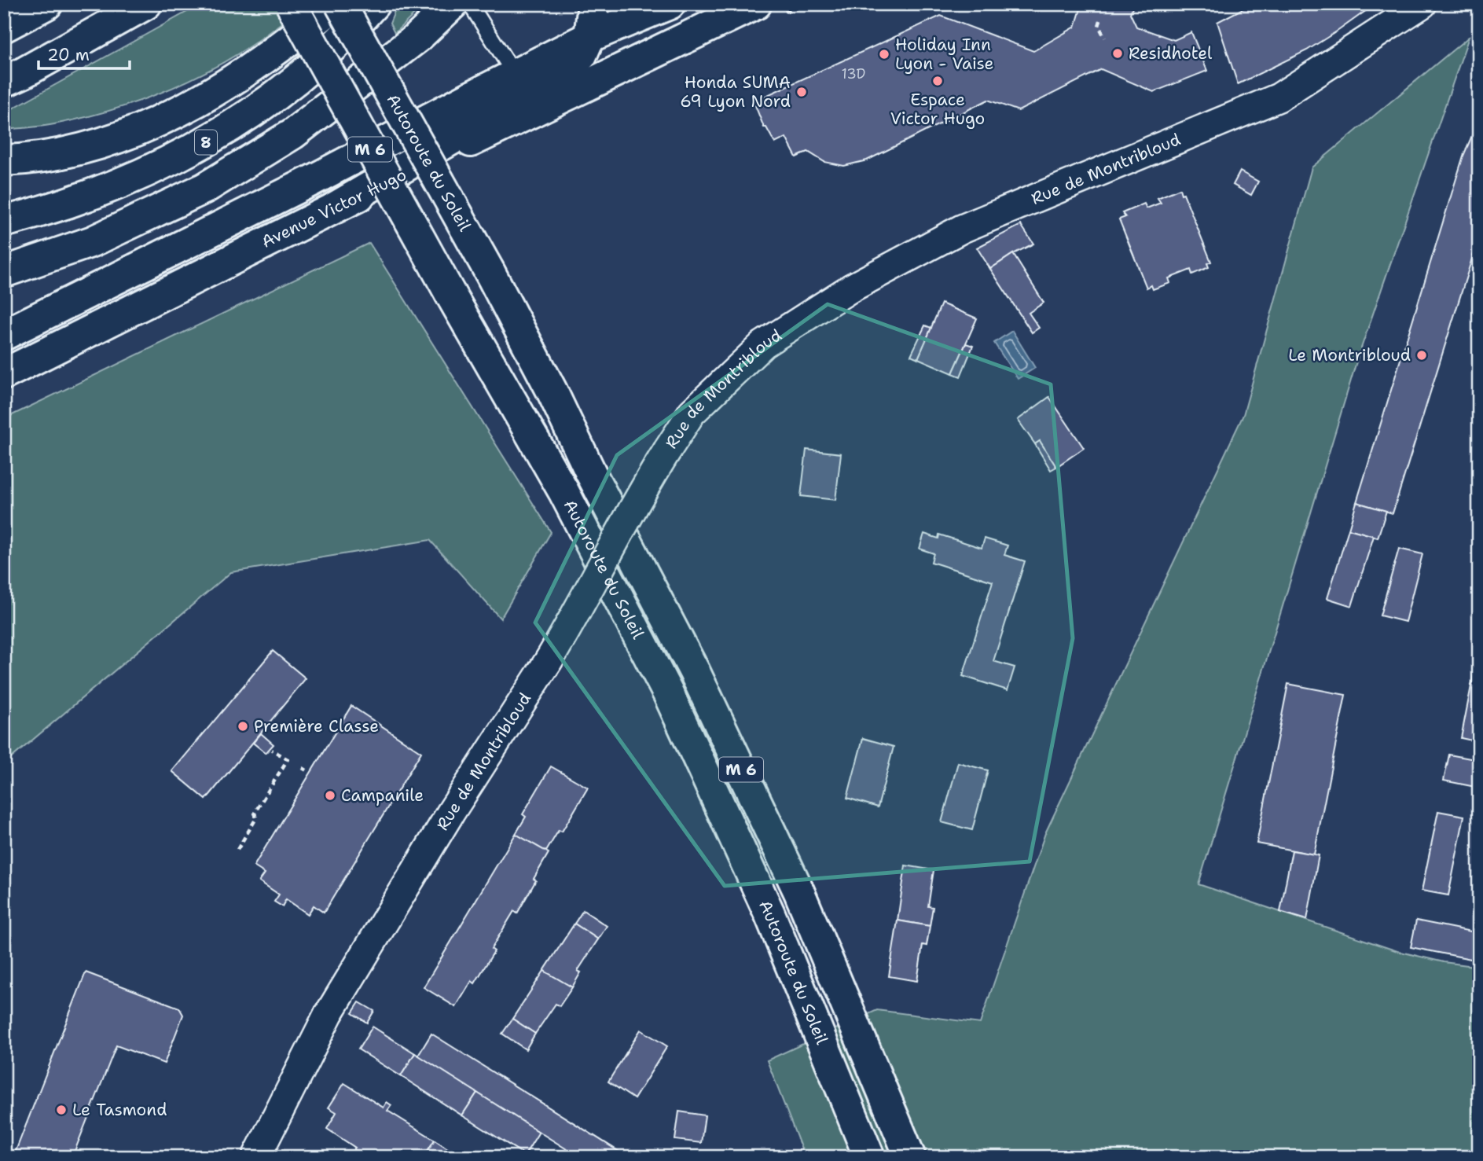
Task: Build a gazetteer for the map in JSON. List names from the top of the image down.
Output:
{
  "streets": {
    "main road": [
      "8",
      "M 6",
      "Autoroute du Soleil",
      "Avenue Victor Hugo"
    ],
    "street": ["Rue de Montribloud"]
  },
  "places": [
    "Residhotel",
    "Holiday Inn Lyon - Vaise",
    "Espace Victor Hugo",
    "Honda SUMA 69 Lyon Nord",
    "Le Montribloud",
    "Première Classe",
    "Campanile",
    "Le Tasmond"
  ],
  "house_numbers": ["13D"],
  "scale_bar": "20 m"
}
